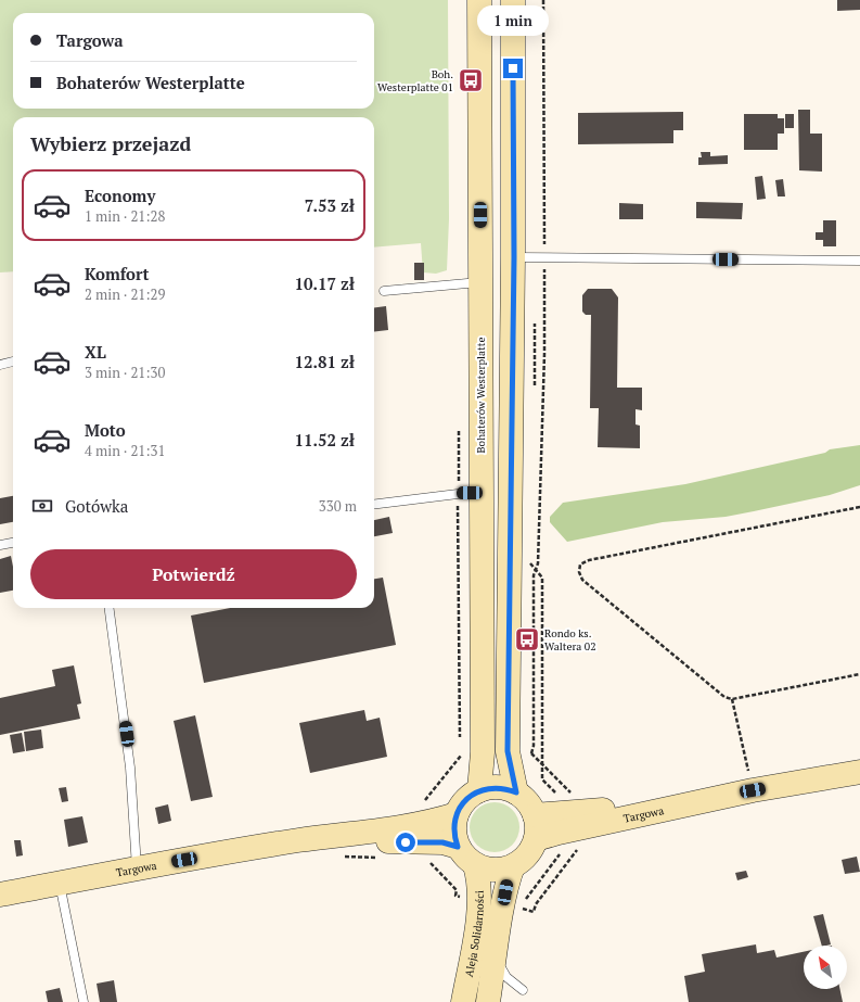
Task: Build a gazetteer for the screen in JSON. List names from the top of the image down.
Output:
{
  "streets": {
    "main road": ["Bohaterów Westerplatte", "Targowa", "Aleja Solidarności"]
  },
  "crossings": [
    ["Bohaterów Westerplatte", "Targowa"],
    ["Bohaterów Westerplatte", "Aleja Solidarności"],
    ["Targowa", "Aleja Solidarności"]
  ],
  "places": {
    "bus stop": ["Boh. Westerplatte 01", "Rondo ks. Waltera 02"]
  },
  "north": "top left",
  "page": {
    "bubble": "1 min",
    "banner": ["Targowa", "Bohaterów Westerplatte"],
    "heading": "Wybierz przejazd",
    "list": [
      {
        "name": "Economy",
        "note": "1 min · 21:28",
        "value": "7.53 zł"
      },
      {
        "name": "Komfort",
        "note": "2 min · 21:29",
        "value": "10.17 zł"
      },
      {
        "name": "XL",
        "note": "3 min · 21:30",
        "value": "12.81 zł"
      },
      {
        "name": "Moto",
        "note": "4 min · 21:31",
        "value": "11.52 zł"
      }
    ],
    "pay": ["Gotówka", "330 m"],
    "buttons": "Potwierdź"
  }
}
